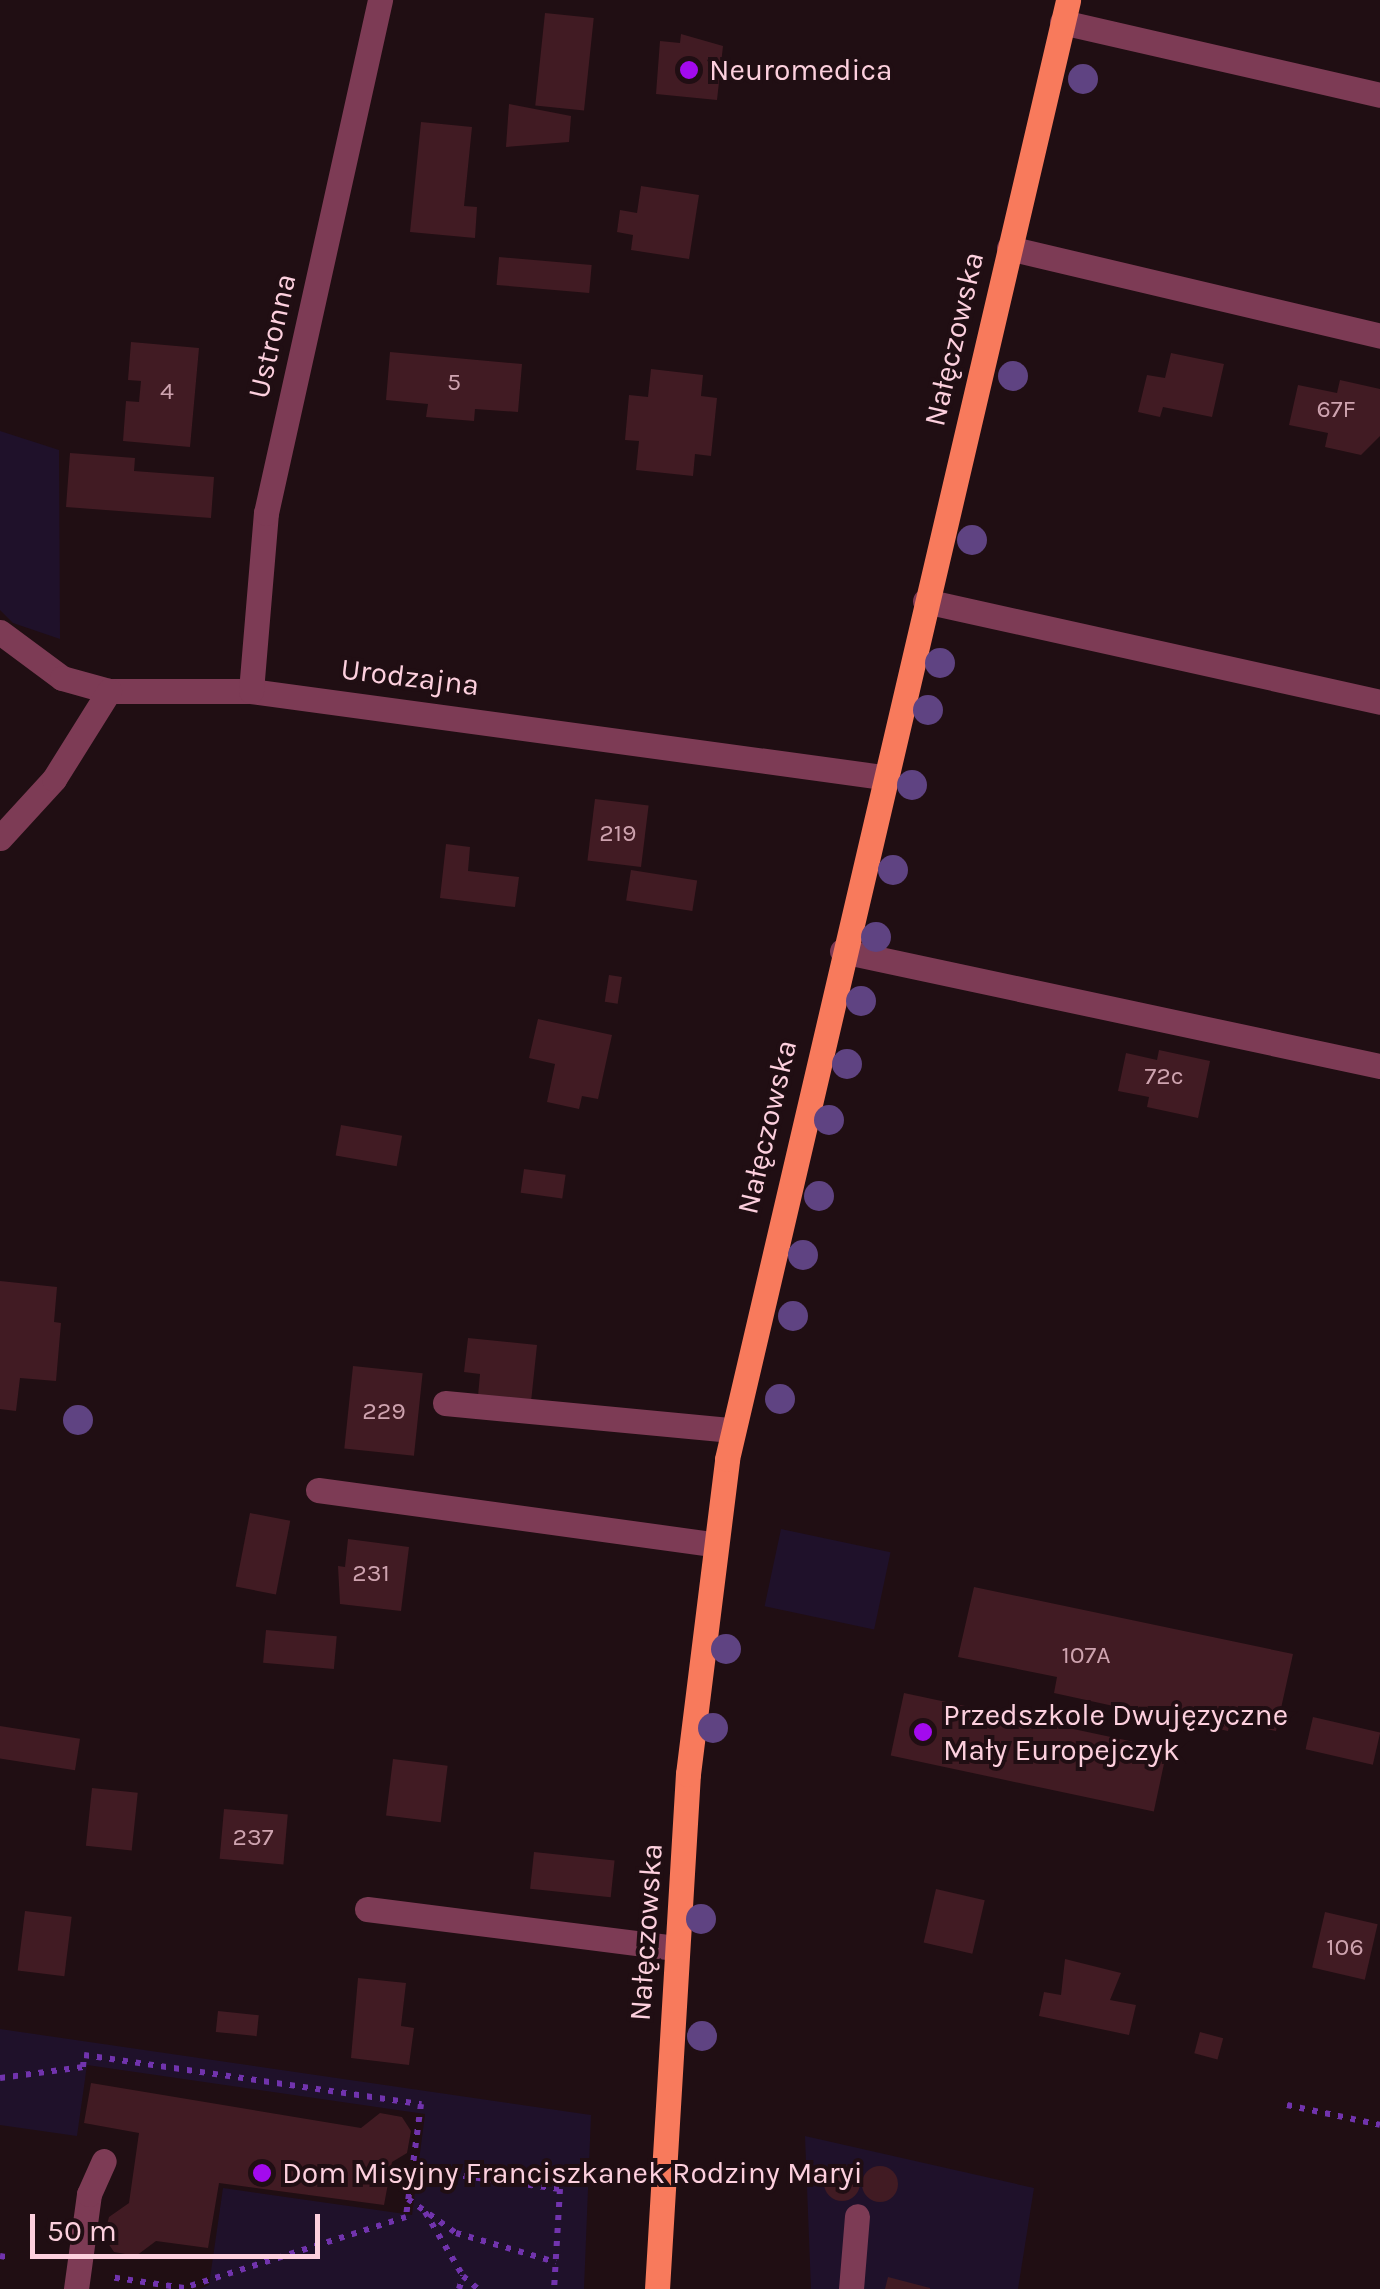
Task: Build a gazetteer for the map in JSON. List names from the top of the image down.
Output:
{
  "streets": {
    "main road": ["Nałęczowska"],
    "street": ["Ustronna", "Urodzajna"]
  },
  "crossings": [
    ["Ustronna", "Urodzajna"],
    ["Nałęczowska", "Urodzajna"]
  ],
  "places": ["Neuromedica", "Przedszkole Dwujęzyczne Mały Europejczyk", "Dom Misyjny Franciszkanek Rodziny Maryi"],
  "house_numbers": [
    "5",
    "4",
    "67F",
    "219",
    "72c",
    "229",
    "231",
    "107A",
    "237",
    "106"
  ],
  "scale_bar": "50 m"
}
